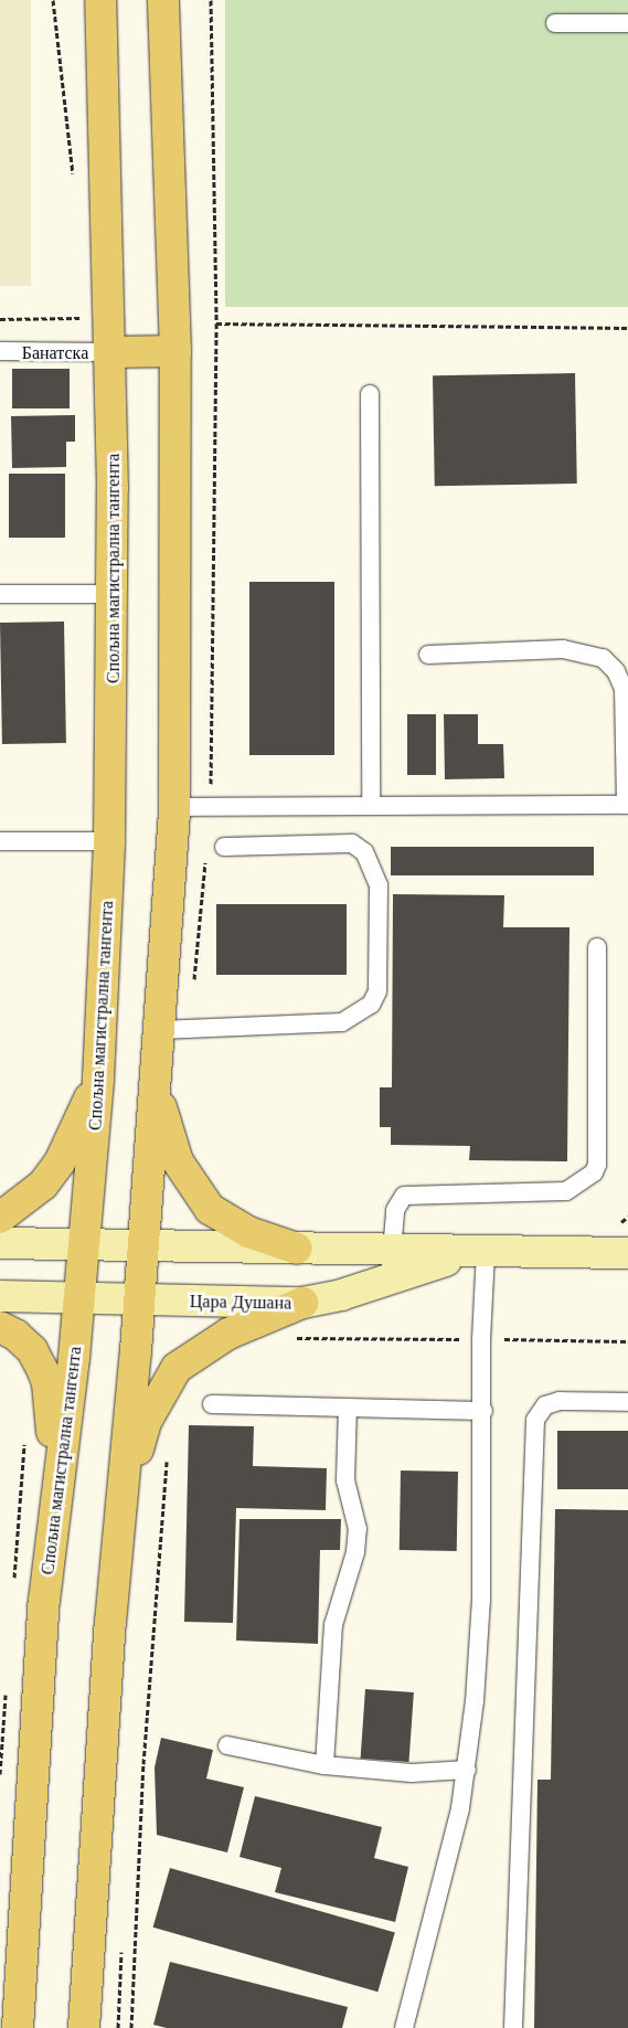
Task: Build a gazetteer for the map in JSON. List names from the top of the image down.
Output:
{
  "streets": {
    "main road": ["Спољна магистрална тангента", "Цара Душана"],
    "lane": ["Банатска"]
  },
  "crossings": [
    ["Банатска", "Спољна магистрална тангента"],
    ["Спољна магистрална тангента", "Цара Душана"]
  ]
}
